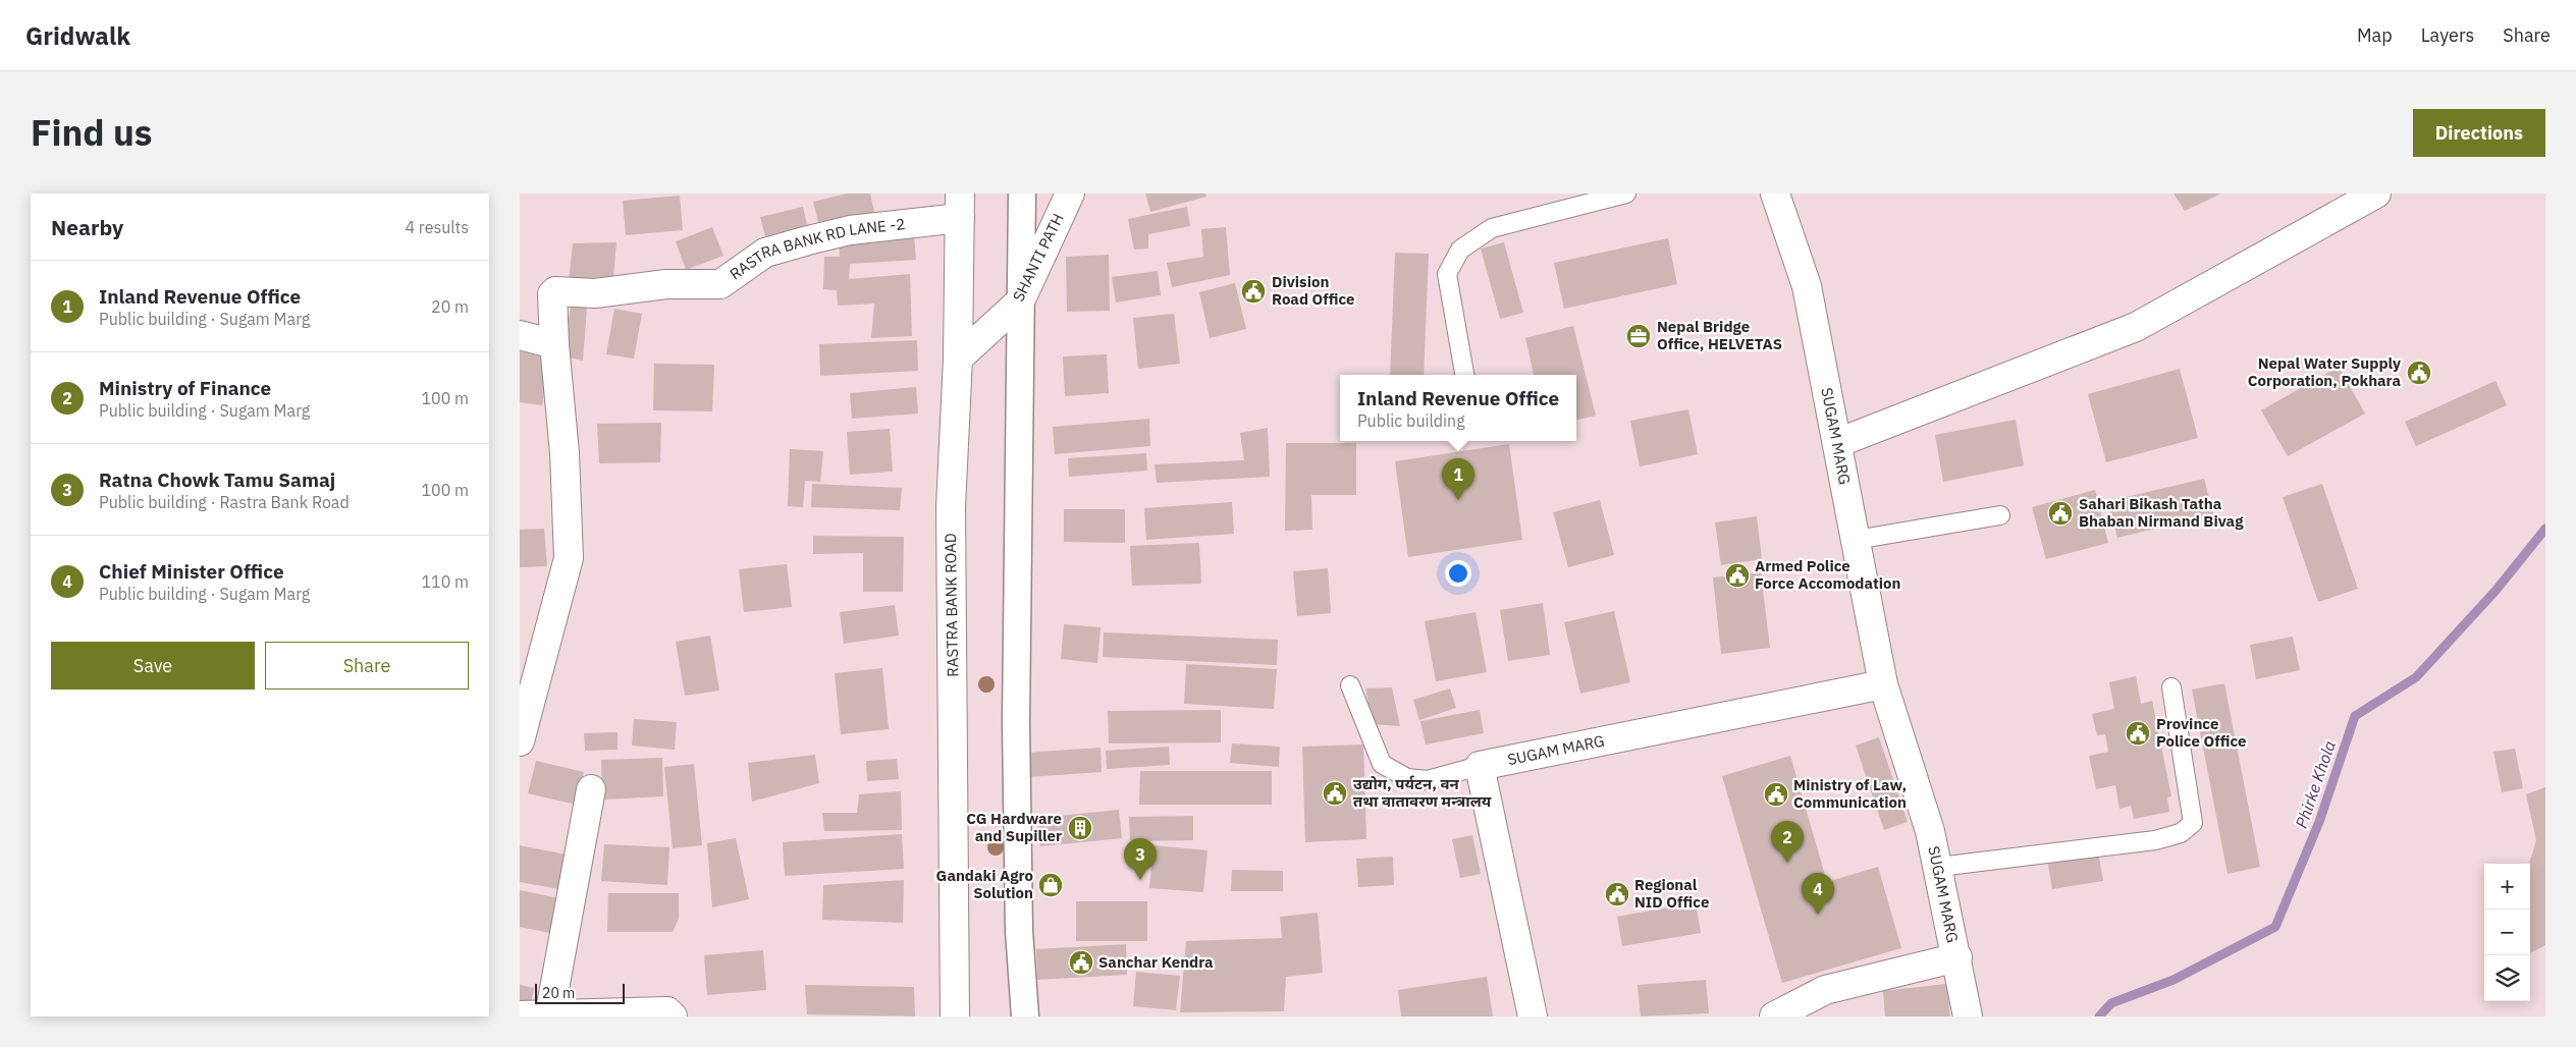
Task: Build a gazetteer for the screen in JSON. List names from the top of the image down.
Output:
{
  "streets": {
    "street": [
      "RASTRA BANK RD LANE -2",
      "SHANTI PATH",
      "SUGAM MARG",
      "RASTRA BANK ROAD"
    ]
  },
  "crossings": [
    ["RASTRA BANK RD LANE -2", "RASTRA BANK ROAD"],
    ["SHANTI PATH", "RASTRA BANK ROAD"]
  ],
  "water": ["Phirke Khola"],
  "places": {
    "public building": [
      "Division Road Office",
      "Nepal Water Supply Corporation, Pokhara",
      "Sahari Bikash Tatha Bhaban Nirmand Bivag",
      "Armed Police Force Accomodation",
      "Province Police Office",
      "उद्योग, पर्यटन, वन तथा वातावरण मन्त्रालय",
      "Ministry of Law, Communication",
      "Regional NID Office",
      "Sanchar Kendra"
    ],
    "office": ["Nepal Bridge Office, HELVETAS"],
    "building": ["CG Hardware and Supiller"],
    "shop": ["Gandaki Agro Solution"]
  },
  "scale_bar": "20 m",
  "page": {
    "header": "Gridwalk",
    "nav": ["Map", "Layers", "Share"],
    "title": "Find us",
    "buttons": [
      "Directions",
      ["Save", "Share"]
    ],
    "heading": ["Nearby", "4 results"],
    "list": [
      {
        "mark": "1",
        "name": "Inland Revenue Office",
        "note": "Public building · Sugam Marg",
        "value": "20 m"
      },
      {
        "mark": "2",
        "name": "Ministry of Finance",
        "note": "Public building · Sugam Marg",
        "value": "100 m"
      },
      {
        "mark": "3",
        "name": "Ratna Chowk Tamu Samaj",
        "note": "Public building · Rastra Bank Road",
        "value": "100 m"
      },
      {
        "mark": "4",
        "name": "Chief Minister Office",
        "note": "Public building · Sugam Marg",
        "value": "110 m"
      }
    ],
    "popup": ["Inland Revenue Office", "Public building"],
    "pins": [
      "1",
      "2",
      "3",
      "4"
    ],
    "map_buttons": ["+", "−"],
    "scale": "20 m"
  }
}
